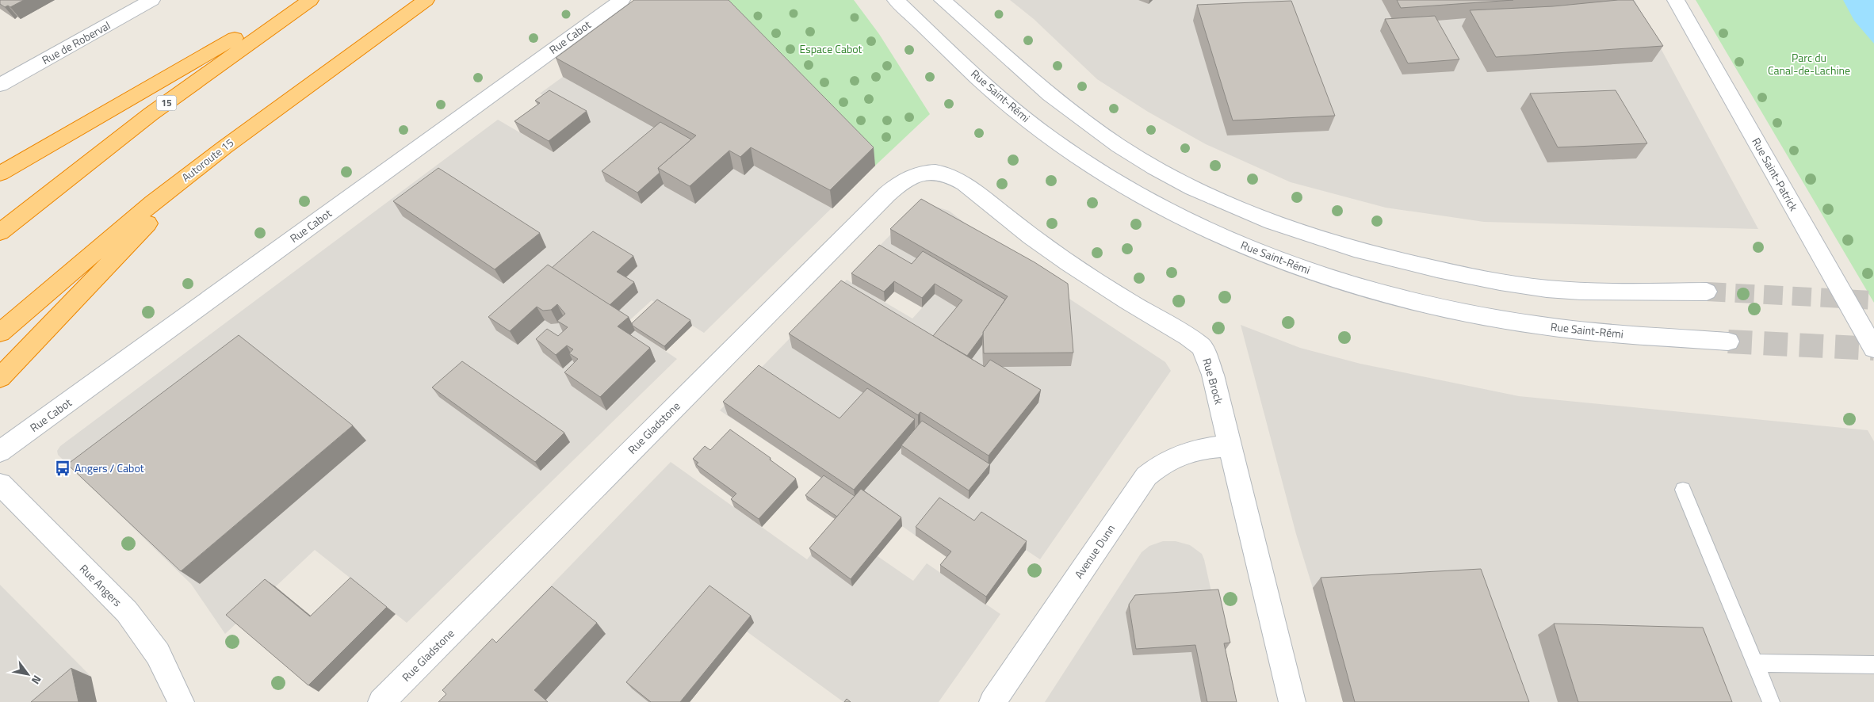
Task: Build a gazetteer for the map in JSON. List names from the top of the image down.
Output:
{
  "streets": {
    "highway": ["15", "Autoroute 15"],
    "street": [
      "Rue Cabot",
      "Rue de Roberval",
      "Rue Saint-Rémi",
      "Rue Saint-Patrick",
      "Rue Brock",
      "Rue Gladstone",
      "Avenue Dunn",
      "Rue Angers"
    ]
  },
  "crossings": [
    ["Rue Brock", "Rue Gladstone"],
    ["Rue Brock", "Avenue Dunn"]
  ],
  "parks": ["Espace Cabot", "Parc du Canal-de-Lachine"],
  "places": {
    "bus stop": ["Angers / Cabot"]
  },
  "north": "bottom right"
}
